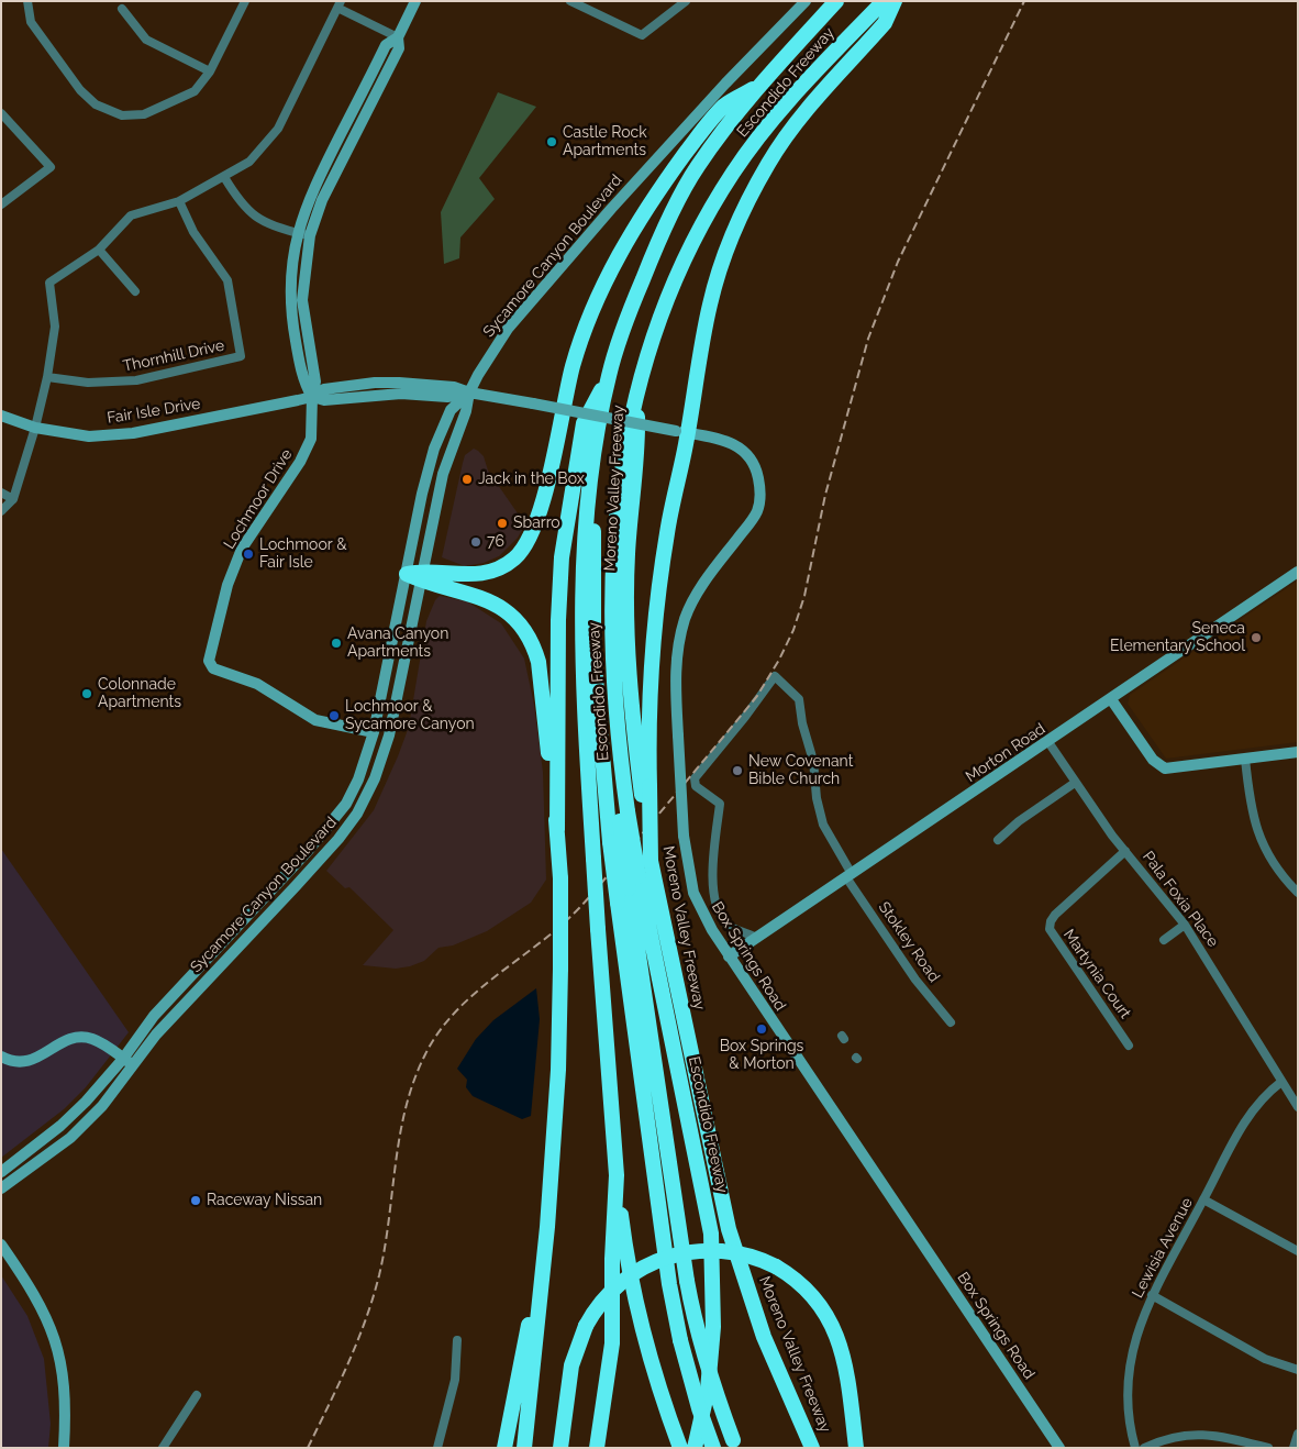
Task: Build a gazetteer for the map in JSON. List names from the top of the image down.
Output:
{
  "streets": {
    "highway": ["Escondido Freeway", "Moreno Valley Freeway"],
    "street": [
      "Sycamore Canyon Boulevard",
      "Thornhill Drive",
      "Fair Isle Drive",
      "Lochmoor Drive",
      "Morton Road",
      "Pala Foxia Place",
      "Stokley Road",
      "Box Springs Road",
      "Martynia Court",
      "Lewisia Avenue"
    ]
  },
  "crossings": [
    ["Escondido Freeway", "Moreno Valley Freeway"],
    ["Sycamore Canyon Boulevard", "Fair Isle Drive"],
    ["Sycamore Canyon Boulevard", "Lochmoor Drive"],
    ["Fair Isle Drive", "Lochmoor Drive"],
    ["Fair Isle Drive", "Box Springs Road"],
    ["Morton Road", "Pala Foxia Place"],
    ["Morton Road", "Stokley Road"],
    ["Morton Road", "Box Springs Road"],
    ["Pala Foxia Place", "Martynia Court"],
    ["Pala Foxia Place", "Lewisia Avenue"]
  ],
  "places": [
    "Castle Rock Apartments",
    "Jack in the Box",
    "Sbarro",
    "76",
    "Lochmoor & Fair Isle",
    "Seneca Elementary School",
    "Avana Canyon Apartments",
    "Colonnade Apartments",
    "Lochmoor & Sycamore Canyon",
    "New Covenant Bible Church",
    "Box Springs & Morton",
    "Raceway Nissan"
  ]
}
